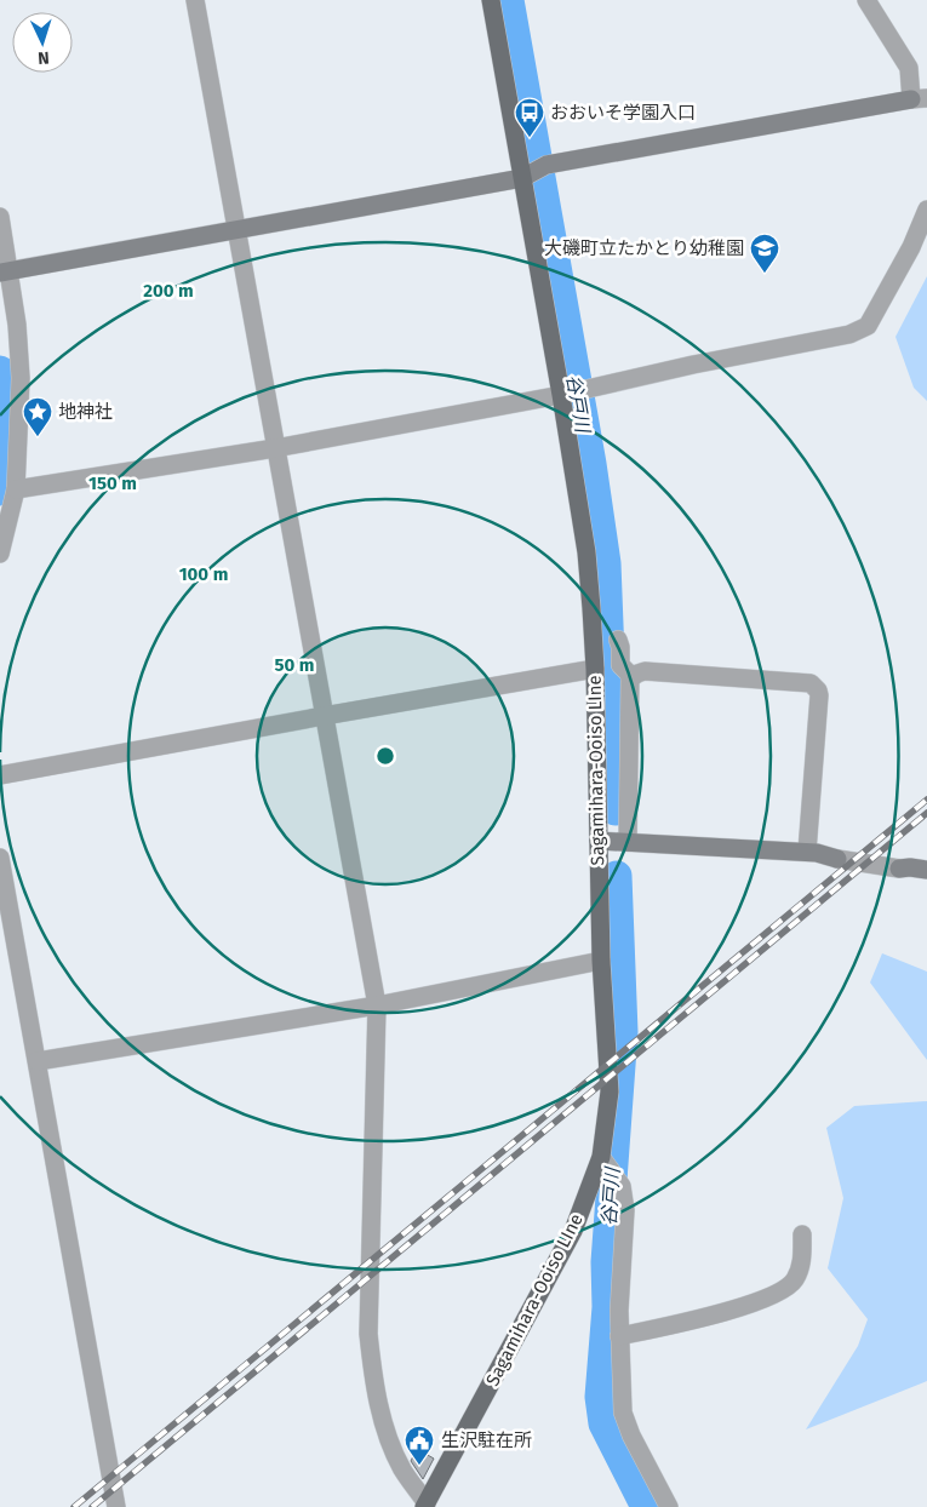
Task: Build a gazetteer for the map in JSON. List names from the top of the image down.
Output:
{
  "streets": {
    "main road": ["Sagamihara-Ooiso LIne"]
  },
  "water": ["谷戸川"],
  "places": {
    "bus stop": ["おおいそ学園入口"],
    "school or university": ["大磯町立たかとり幼稚園"],
    "place": ["地神社"],
    "public building": ["生沢駐在所"]
  },
  "north": "bottom",
  "rings": [
    "200 m",
    "150 m",
    "100 m",
    "50 m"
  ]
}
